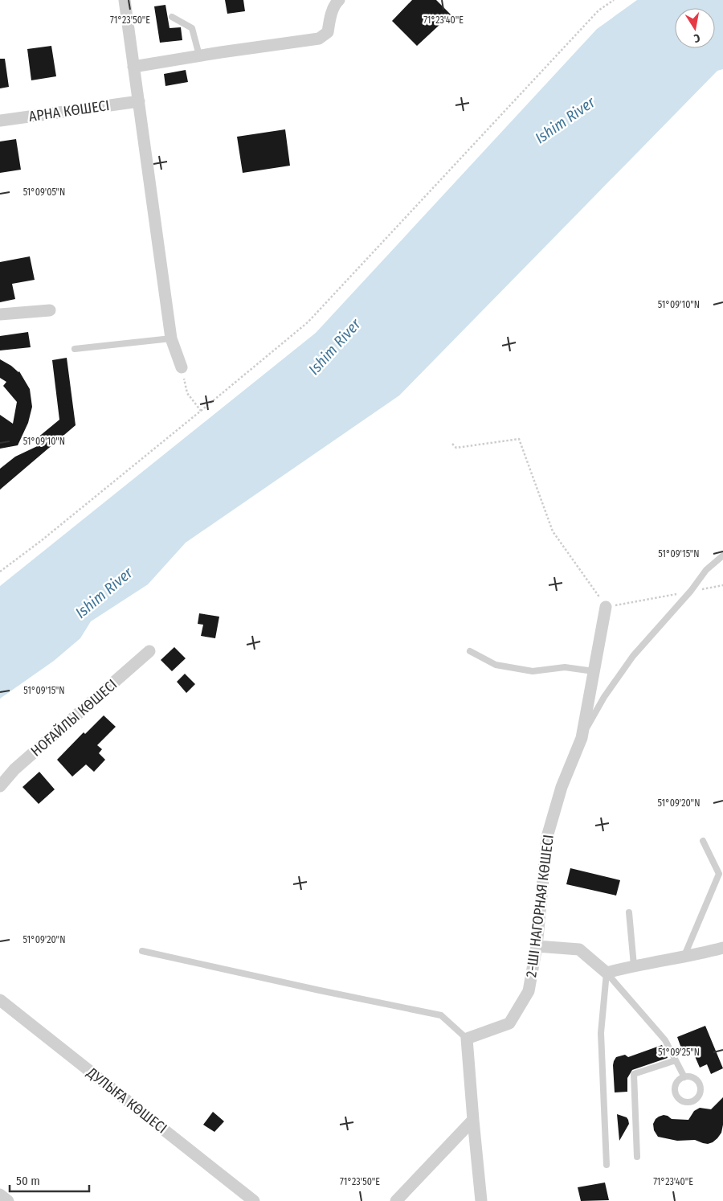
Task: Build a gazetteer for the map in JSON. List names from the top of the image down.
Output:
{
  "streets": {
    "street": [
      "АРНА КӨШЕСІ",
      "НОҒАЙЛЫ КӨШЕСІ",
      "2-ШІ НАГОРНАЯ КӨШЕСІ",
      "ДУЛЫҒА КӨШЕСІ"
    ]
  },
  "water": ["Ishim River"],
  "scale_bar": "50 m",
  "north": "bottom",
  "coordinates": [
    "71°23'50\"E",
    "71°23'40\"E",
    "51°09'05\"N",
    "51°09'10\"N",
    "51°09'15\"N",
    "51°09'20\"N",
    "51°09'25\"N"
  ]
}
